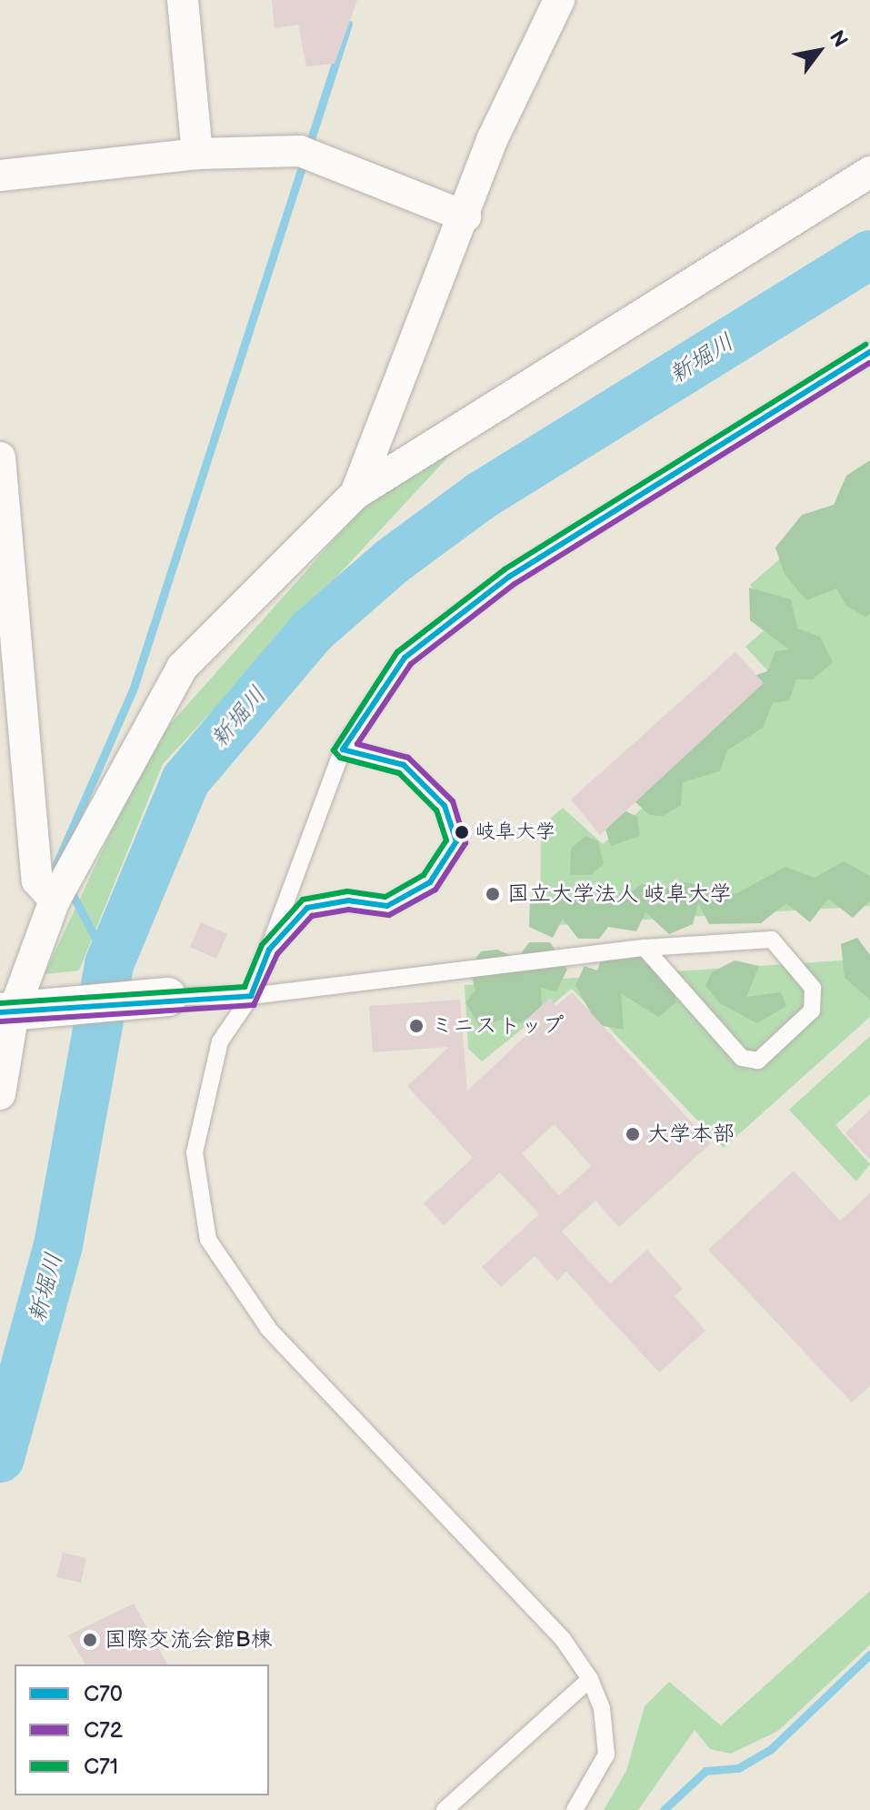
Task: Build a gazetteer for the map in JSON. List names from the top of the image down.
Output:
{
  "water": ["新堀川"],
  "places": [
    "岐阜大学",
    "国立大学法人 岐阜大学",
    "ミニストップ",
    "大学本部",
    "国際交流会館B棟"
  ],
  "lines": ["transit line C71", "transit line C70", "transit line C72"],
  "legend": ["C70", "C72", "C71"],
  "north": "top right"
}
